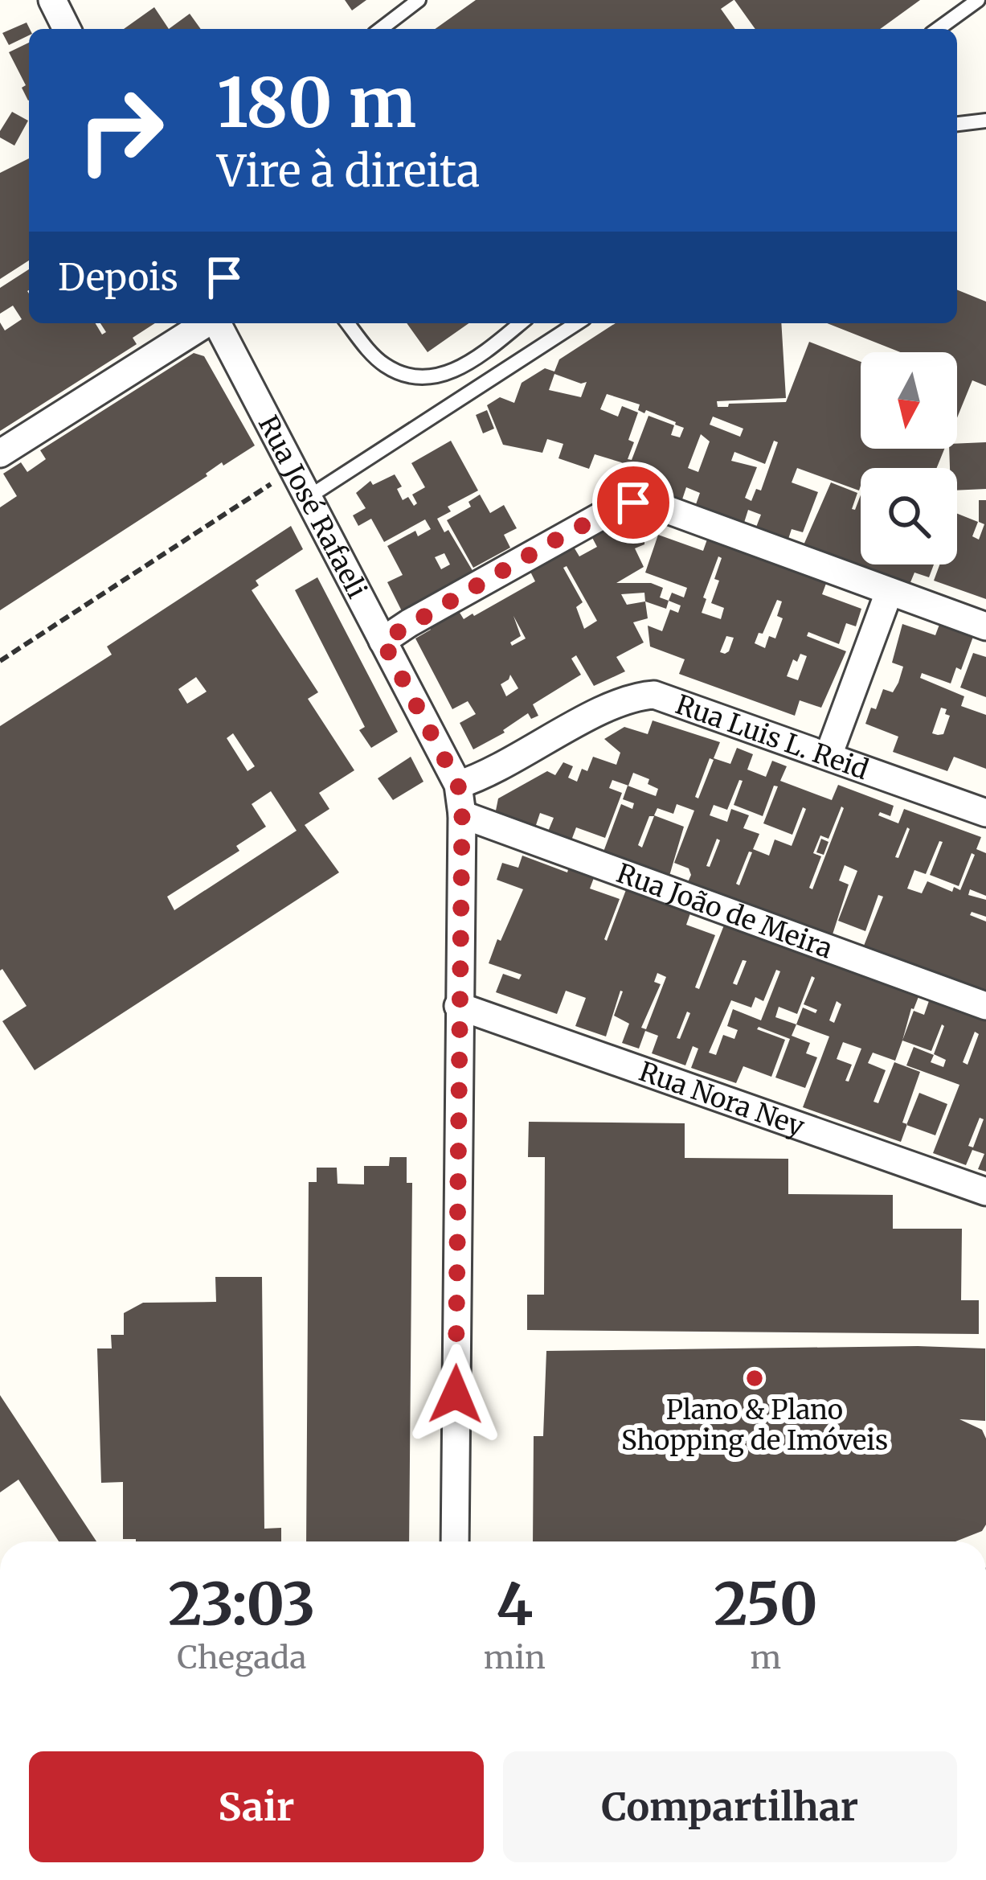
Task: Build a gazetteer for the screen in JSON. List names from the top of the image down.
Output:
{
  "streets": {
    "street": [
      "Rua José Rafaeli",
      "Rua Luis L. Reid",
      "Rua João de Meira",
      "Rua Nora Ney"
    ]
  },
  "crossings": [
    ["Rua José Rafaeli", "Rua Luis L. Reid"],
    ["Rua José Rafaeli", "Rua João de Meira"],
    ["Rua José Rafaeli", "Rua Nora Ney"]
  ],
  "places": ["Plano & Plano Shopping de Imóveis"],
  "north": "bottom",
  "page": {
    "turn": ["180 m", "Vire à direita"],
    "then": "Depois",
    "eta": [
      "23:03",
      "Chegada",
      "4",
      "min",
      "250",
      "m"
    ],
    "buttons": ["Sair", "Compartilhar"]
  }
}
